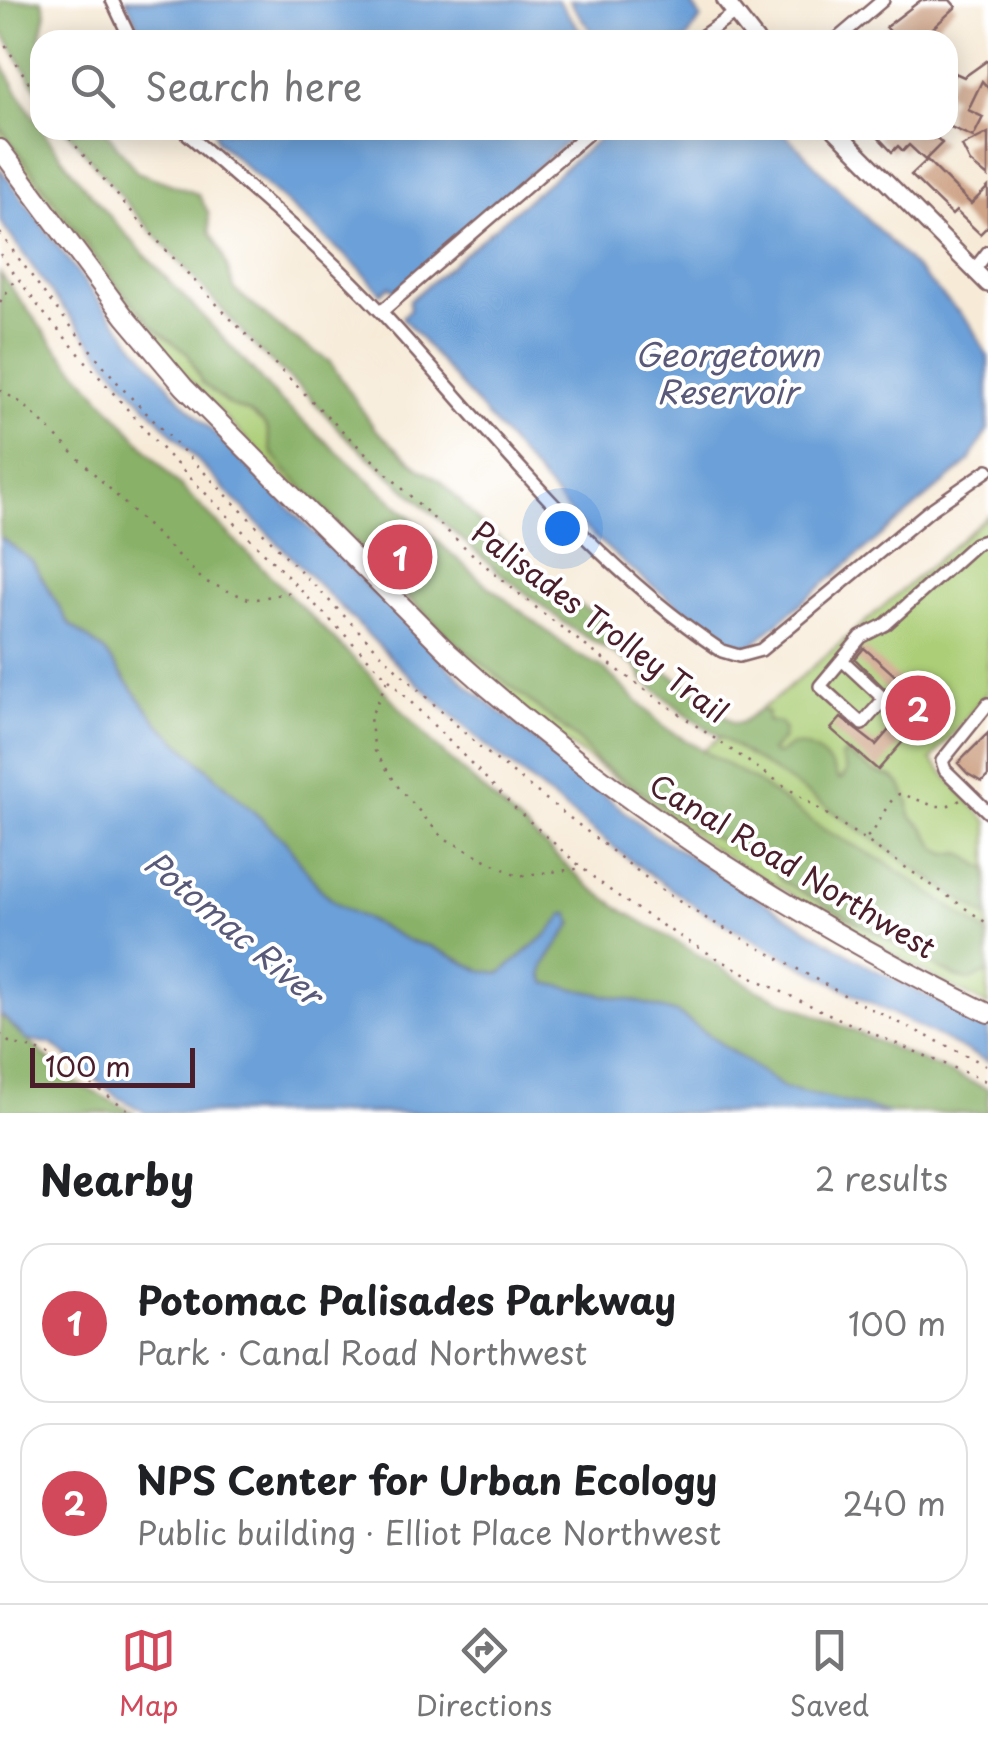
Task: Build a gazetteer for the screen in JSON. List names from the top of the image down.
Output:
{
  "streets": {
    "highway": ["Canal Road Northwest"],
    "path": ["Palisades Trolley Trail"]
  },
  "water": ["Georgetown Reservoir", "Potomac River"],
  "scale_bar": "100 m",
  "page": {
    "search": "Search here",
    "pins": ["1", "2"],
    "scale": "100 m",
    "heading": ["Nearby", "2 results"],
    "list": [
      {
        "mark": "1",
        "name": "Potomac Palisades Parkway",
        "note": "Park · Canal Road Northwest",
        "value": "100 m"
      },
      {
        "mark": "2",
        "name": "NPS Center for Urban Ecology",
        "note": "Public building · Elliot Place Northwest",
        "value": "240 m"
      }
    ],
    "nav": ["Map", "Directions", "Saved"]
  }
}
